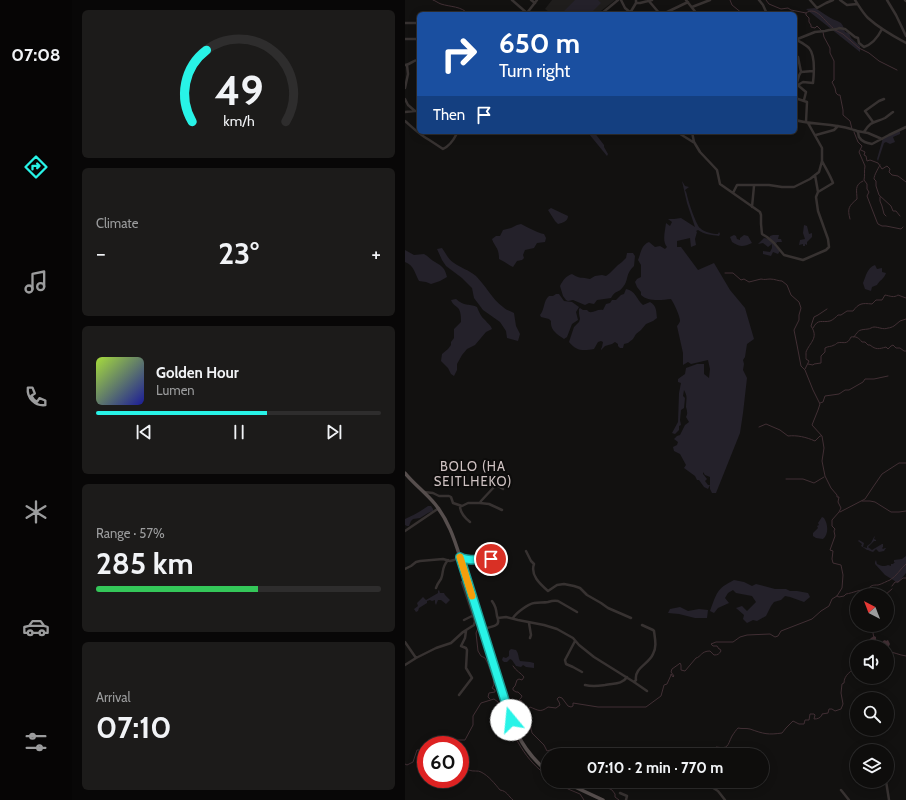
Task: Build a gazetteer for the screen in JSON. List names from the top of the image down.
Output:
{
  "districts": ["BOLO (HA SEITLHEKO)"],
  "north": "top left",
  "page": {
    "tabs": "07:08",
    "turn": ["650 m", "Turn right"],
    "then": "Then",
    "tile": [
      "Climate",
      ["Range · 57%", "285 km"],
      ["Arrival", "07:10"]
    ],
    "heat": ["−", "23°", "+"],
    "song": ["Golden Hour", "Lumen"],
    "limit": "60",
    "trip": "07:10 · 2 min · 770 m",
    "gauge": ["49", "km/h"]
  }
}
